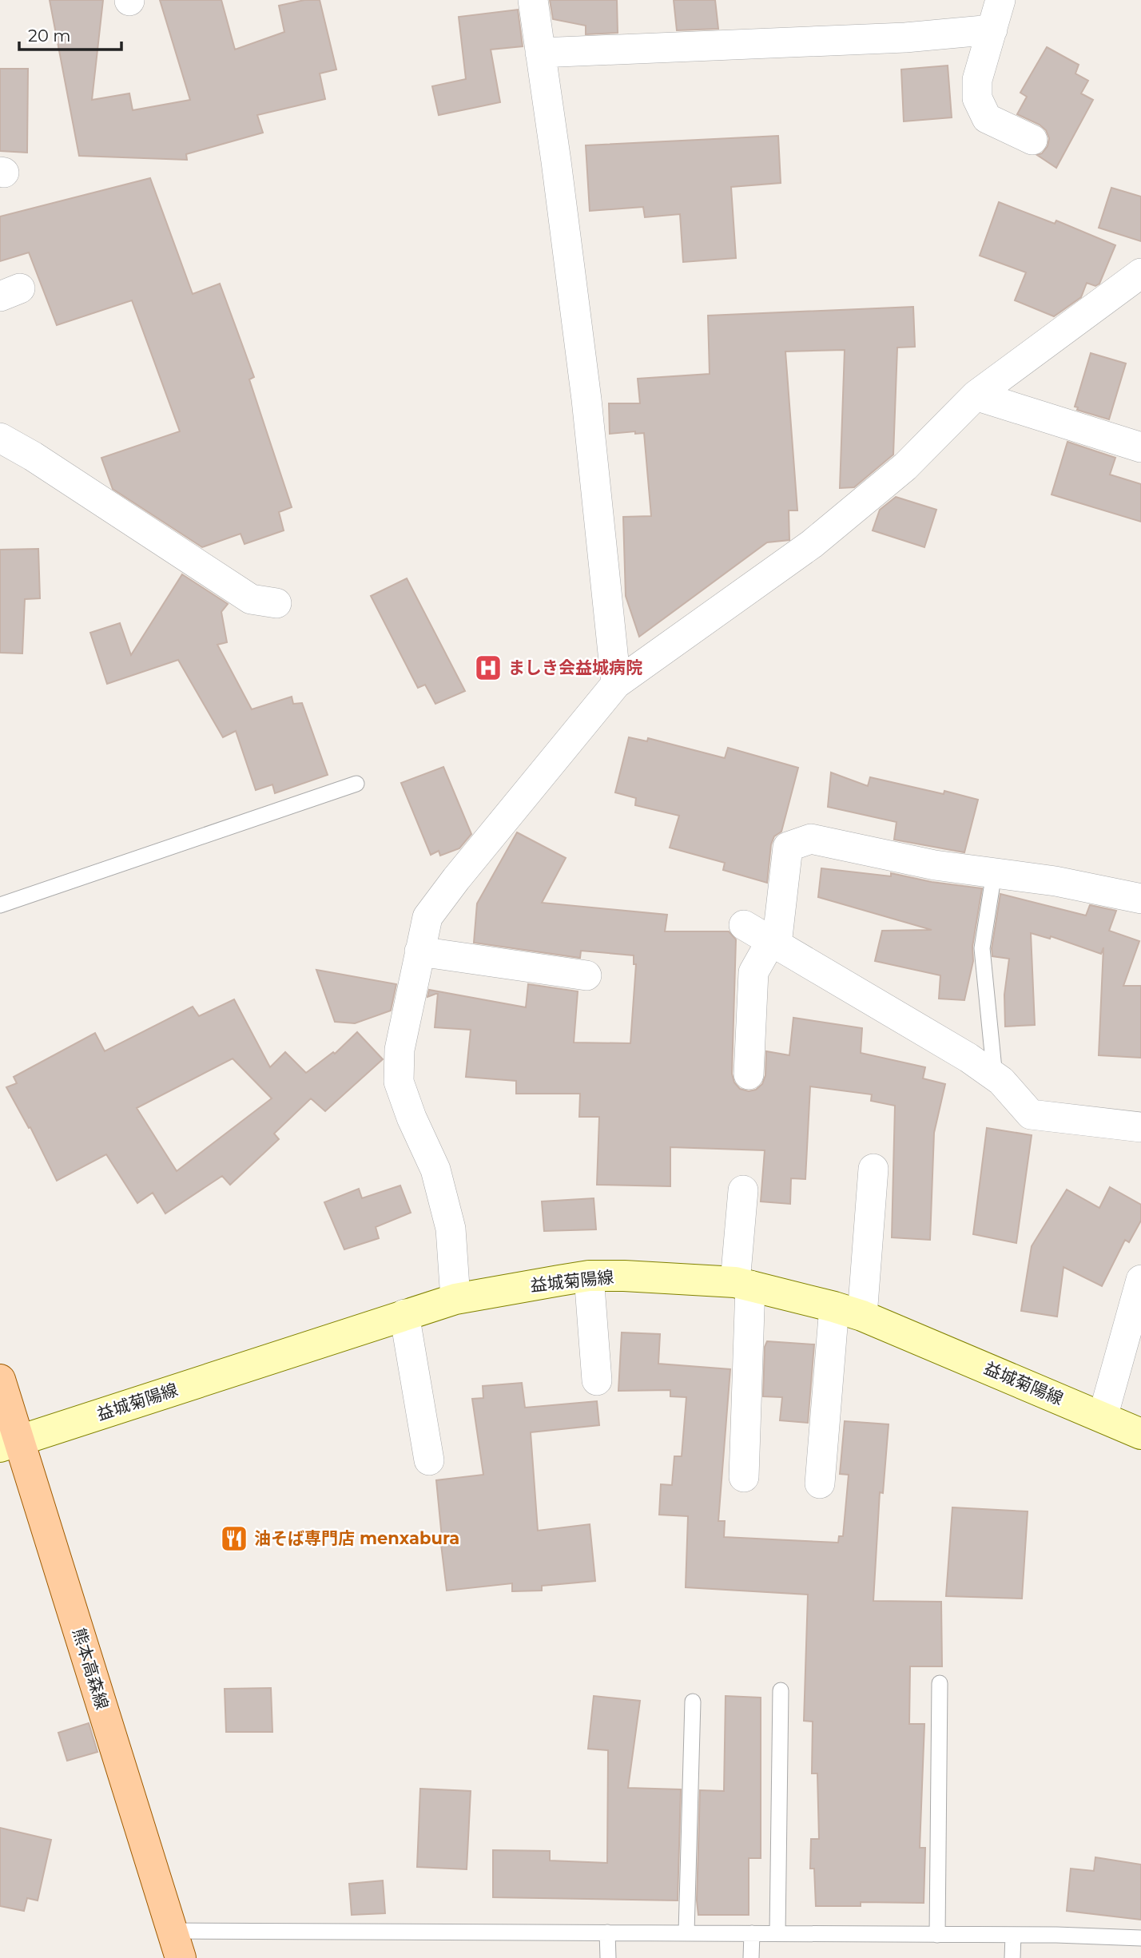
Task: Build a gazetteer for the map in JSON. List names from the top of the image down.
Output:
{
  "streets": {
    "main road": ["益城菊陽線", "熊本高森線"]
  },
  "crossings": [
    ["益城菊陽線", "熊本高森線"]
  ],
  "places": {
    "hospital": ["ましき会益城病院"],
    "restaurant": ["油そば専門店 menxabura"]
  },
  "scale_bar": "20 m"
}
